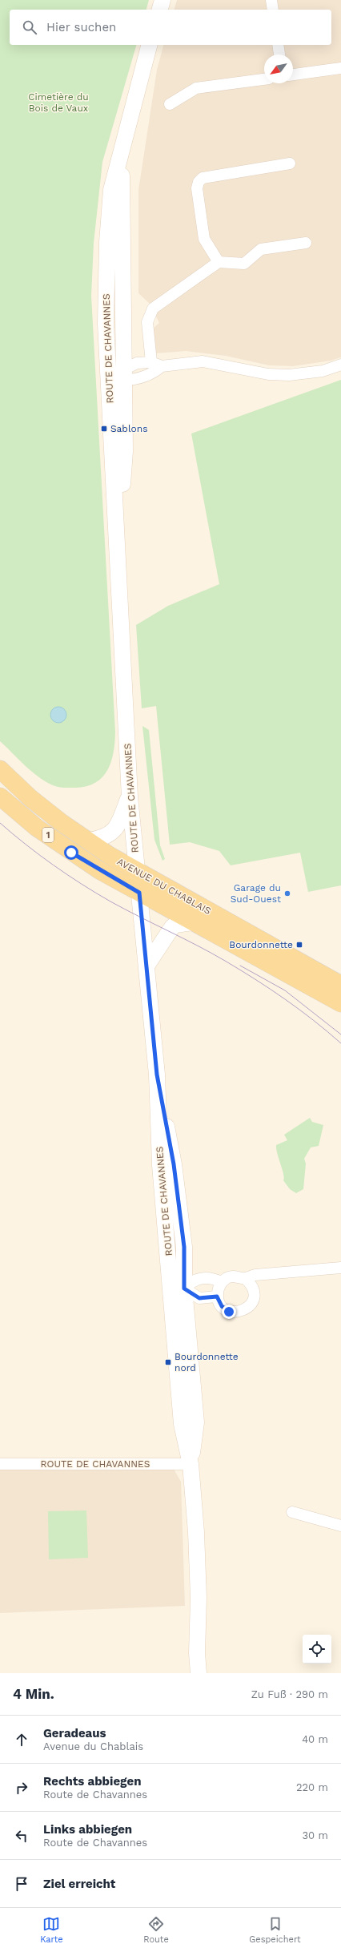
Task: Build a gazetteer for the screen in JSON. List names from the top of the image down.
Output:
{
  "streets": {
    "main road": ["ROUTE DE CHAVANNES", "1", "AVENUE DU CHABLAIS"]
  },
  "crossings": [
    ["ROUTE DE CHAVANNES", "AVENUE DU CHABLAIS"]
  ],
  "parks": ["Cimetière du Bois de Vaux"],
  "places": {
    "transit": ["Sablons", "Bourdonnette", "Bourdonnette nord"],
    "other": ["Garage du Sud-Ouest"]
  },
  "north": "bottom left",
  "page": {
    "search": "Hier suchen",
    "heading": ["4 Min.", "Zu Fuß · 290 m"],
    "list": [
      ["Geradeaus", "Avenue du Chablais", "40 m"],
      ["Rechts abbiegen", "Route de Chavannes", "220 m"],
      ["Links abbiegen", "Route de Chavannes", "30 m"],
      "Ziel erreicht"
    ],
    "nav": ["Karte", "Route", "Gespeichert"]
  }
}
